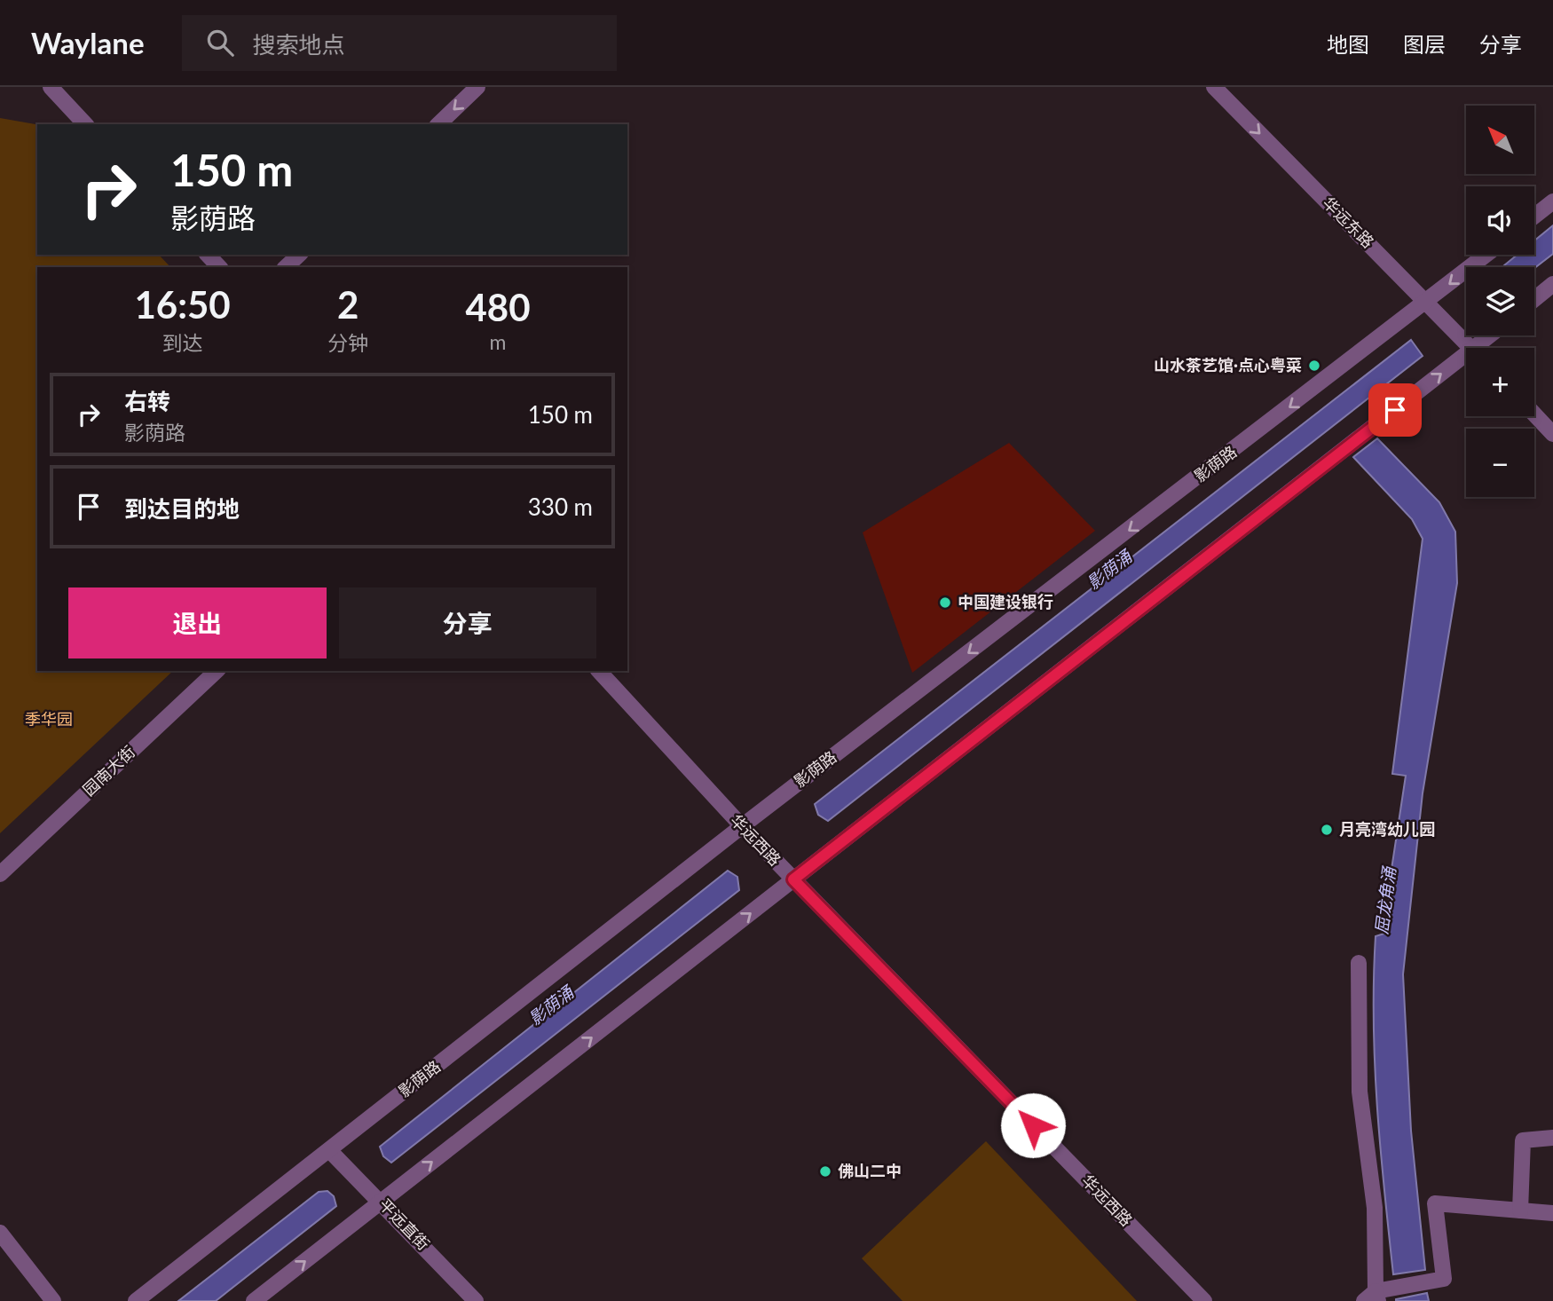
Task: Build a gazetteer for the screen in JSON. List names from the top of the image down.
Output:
{
  "streets": {
    "street": [
      "华远东路",
      "影荫路",
      "园南大街",
      "华远西路",
      "平远直街"
    ]
  },
  "crossings": [
    ["华远东路", "影荫路"],
    ["影荫路", "华远西路"],
    ["影荫路", "平远直街"]
  ],
  "one_way": ["华远东路"],
  "water": ["影荫涌", "屈龙角涌"],
  "parks": ["季华园"],
  "places": [
    "山水茶艺馆·点心粤菜",
    "中国建设银行",
    "月亮湾幼儿园",
    "佛山二中"
  ],
  "north": "top left",
  "page": {
    "header": "Waylane",
    "search": "搜索地点",
    "nav": ["地图", "图层", "分享"],
    "map_buttons": ["+", "−"],
    "turn": ["150 m", "影荫路"],
    "eta": [
      "16:50",
      "到达",
      "2",
      "分钟",
      "480",
      "m"
    ],
    "list": [
      {
        "name": "右转",
        "note": "影荫路",
        "value": "150 m"
      },
      {
        "name": "到达目的地",
        "value": "330 m"
      }
    ],
    "buttons": ["退出", "分享"]
  }
}
